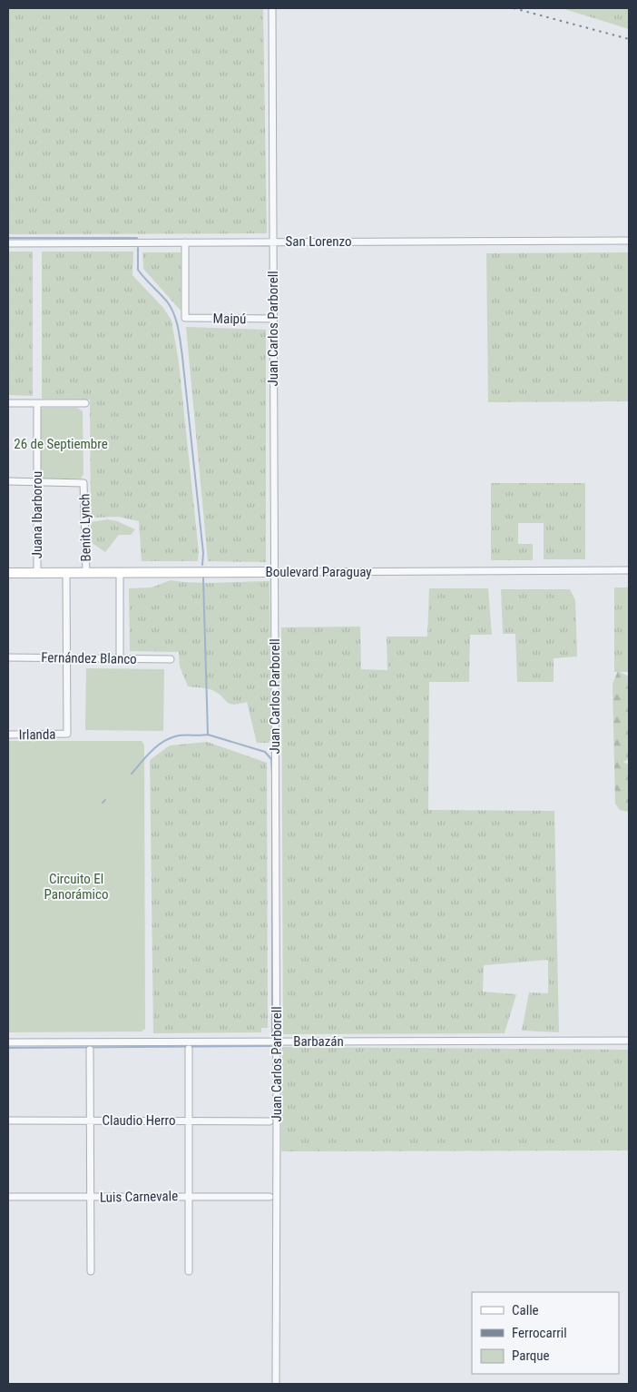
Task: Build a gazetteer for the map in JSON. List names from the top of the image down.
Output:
{
  "streets": {
    "street": [
      "San Lorenzo",
      "Maipú",
      "Juan Carlos Parborell",
      "Juana Ibarborou",
      "Benito Lynch",
      "Boulevard Paraguay",
      "Fernández Blanco",
      "Irlanda",
      "Barbazán",
      "Claudio Herro",
      "Luis Carnevale"
    ]
  },
  "crossings": [
    ["San Lorenzo", "Maipú"],
    ["San Lorenzo", "Juan Carlos Parborell"],
    ["Maipú", "Juan Carlos Parborell"],
    ["Juan Carlos Parborell", "Boulevard Paraguay"],
    ["Juan Carlos Parborell", "Barbazán"],
    ["Juana Ibarborou", "Benito Lynch"],
    ["Juana Ibarborou", "Boulevard Paraguay"],
    ["Benito Lynch", "Boulevard Paraguay"],
    ["Fernández Blanco", "Irlanda"]
  ],
  "parks": ["26 de Septiembre", "Circuito El Panorámico"],
  "legend": ["Calle", "Ferrocarril", "Parque"]
}
